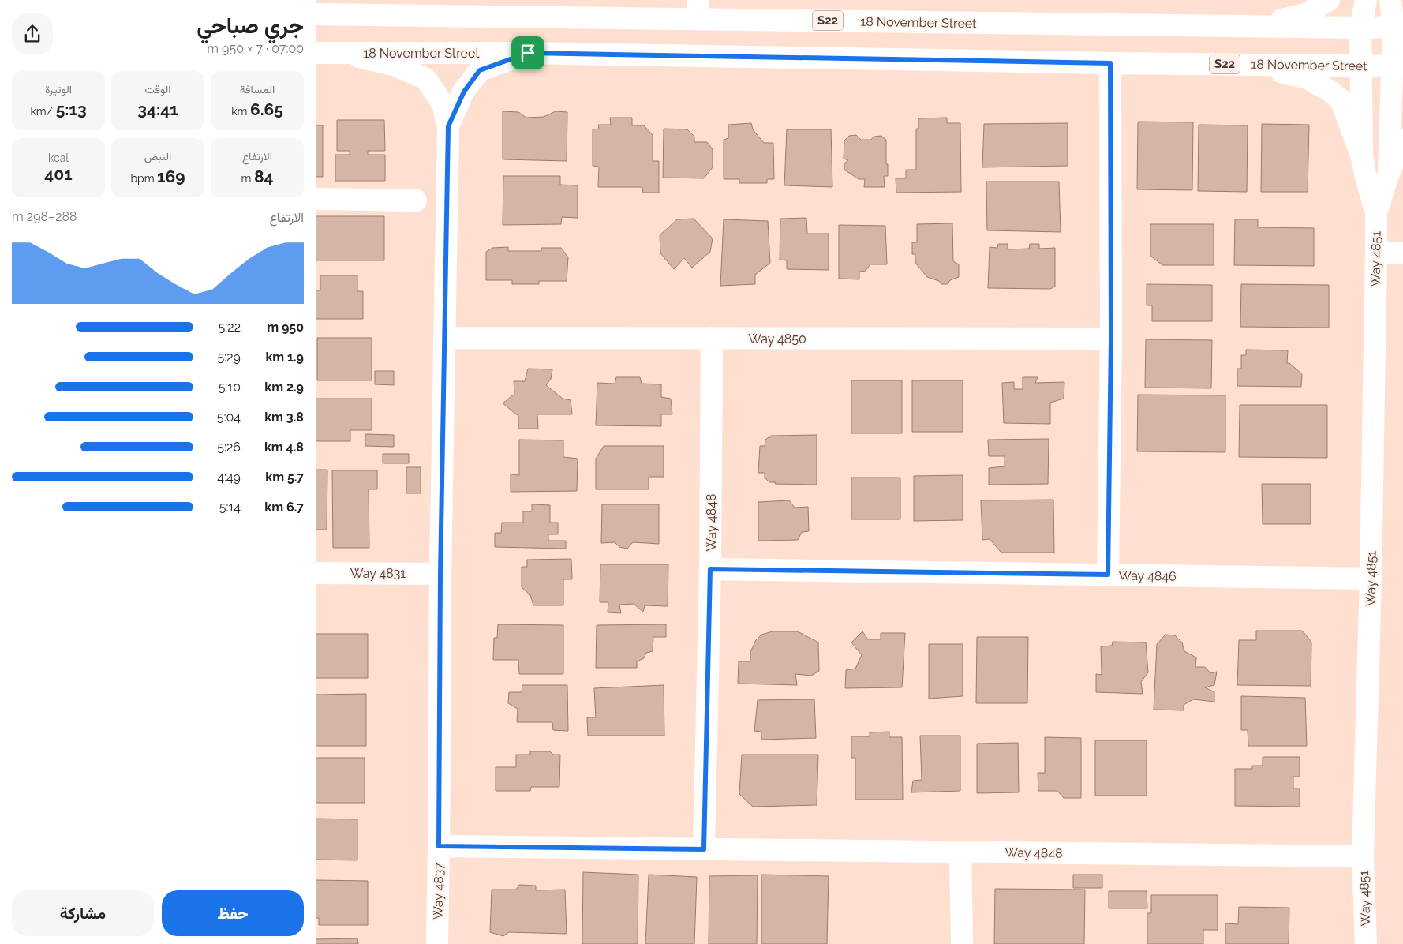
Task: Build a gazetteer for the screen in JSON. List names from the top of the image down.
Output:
{
  "streets": {
    "street": [
      "S22",
      "18 November Street",
      "Way 4851",
      "Way 4850",
      "Way 4848",
      "Way 4831",
      "Way 4846",
      "Way 4837"
    ]
  },
  "crossings": [
    ["18 November Street", "Way 4851"],
    ["18 November Street", "Way 4837"],
    ["Way 4851", "Way 4848"],
    ["Way 4851", "Way 4846"],
    ["Way 4850", "Way 4848"],
    ["Way 4850", "Way 4837"],
    ["Way 4848", "Way 4846"],
    ["Way 4848", "Way 4837"],
    ["Way 4831", "Way 4837"]
  ],
  "page": {
    "heading": ["جري صباحي", "07:00 · 7 × 950 m"],
    "stats": [
      ["المسافة", "6.65 km"],
      ["الوقت", "34:41"],
      ["الوتيرة", "5:13 /km"],
      ["الارتفاع", "84 m"],
      ["النبض", "169 bpm"],
      ["kcal", "401"]
    ],
    "chart": ["الارتفاع", "288–298 m"],
    "list": [
      {
        "name": "950 m",
        "note": "5:22"
      },
      {
        "name": "1.9 km",
        "note": "5:29"
      },
      {
        "name": "2.9 km",
        "note": "5:10"
      },
      {
        "name": "3.8 km",
        "note": "5:04"
      },
      {
        "name": "4.8 km",
        "note": "5:26"
      },
      {
        "name": "5.7 km",
        "note": "4:49"
      },
      {
        "name": "6.7 km",
        "note": "5:14"
      }
    ],
    "buttons": ["حفظ", "مشاركة"]
  }
}
